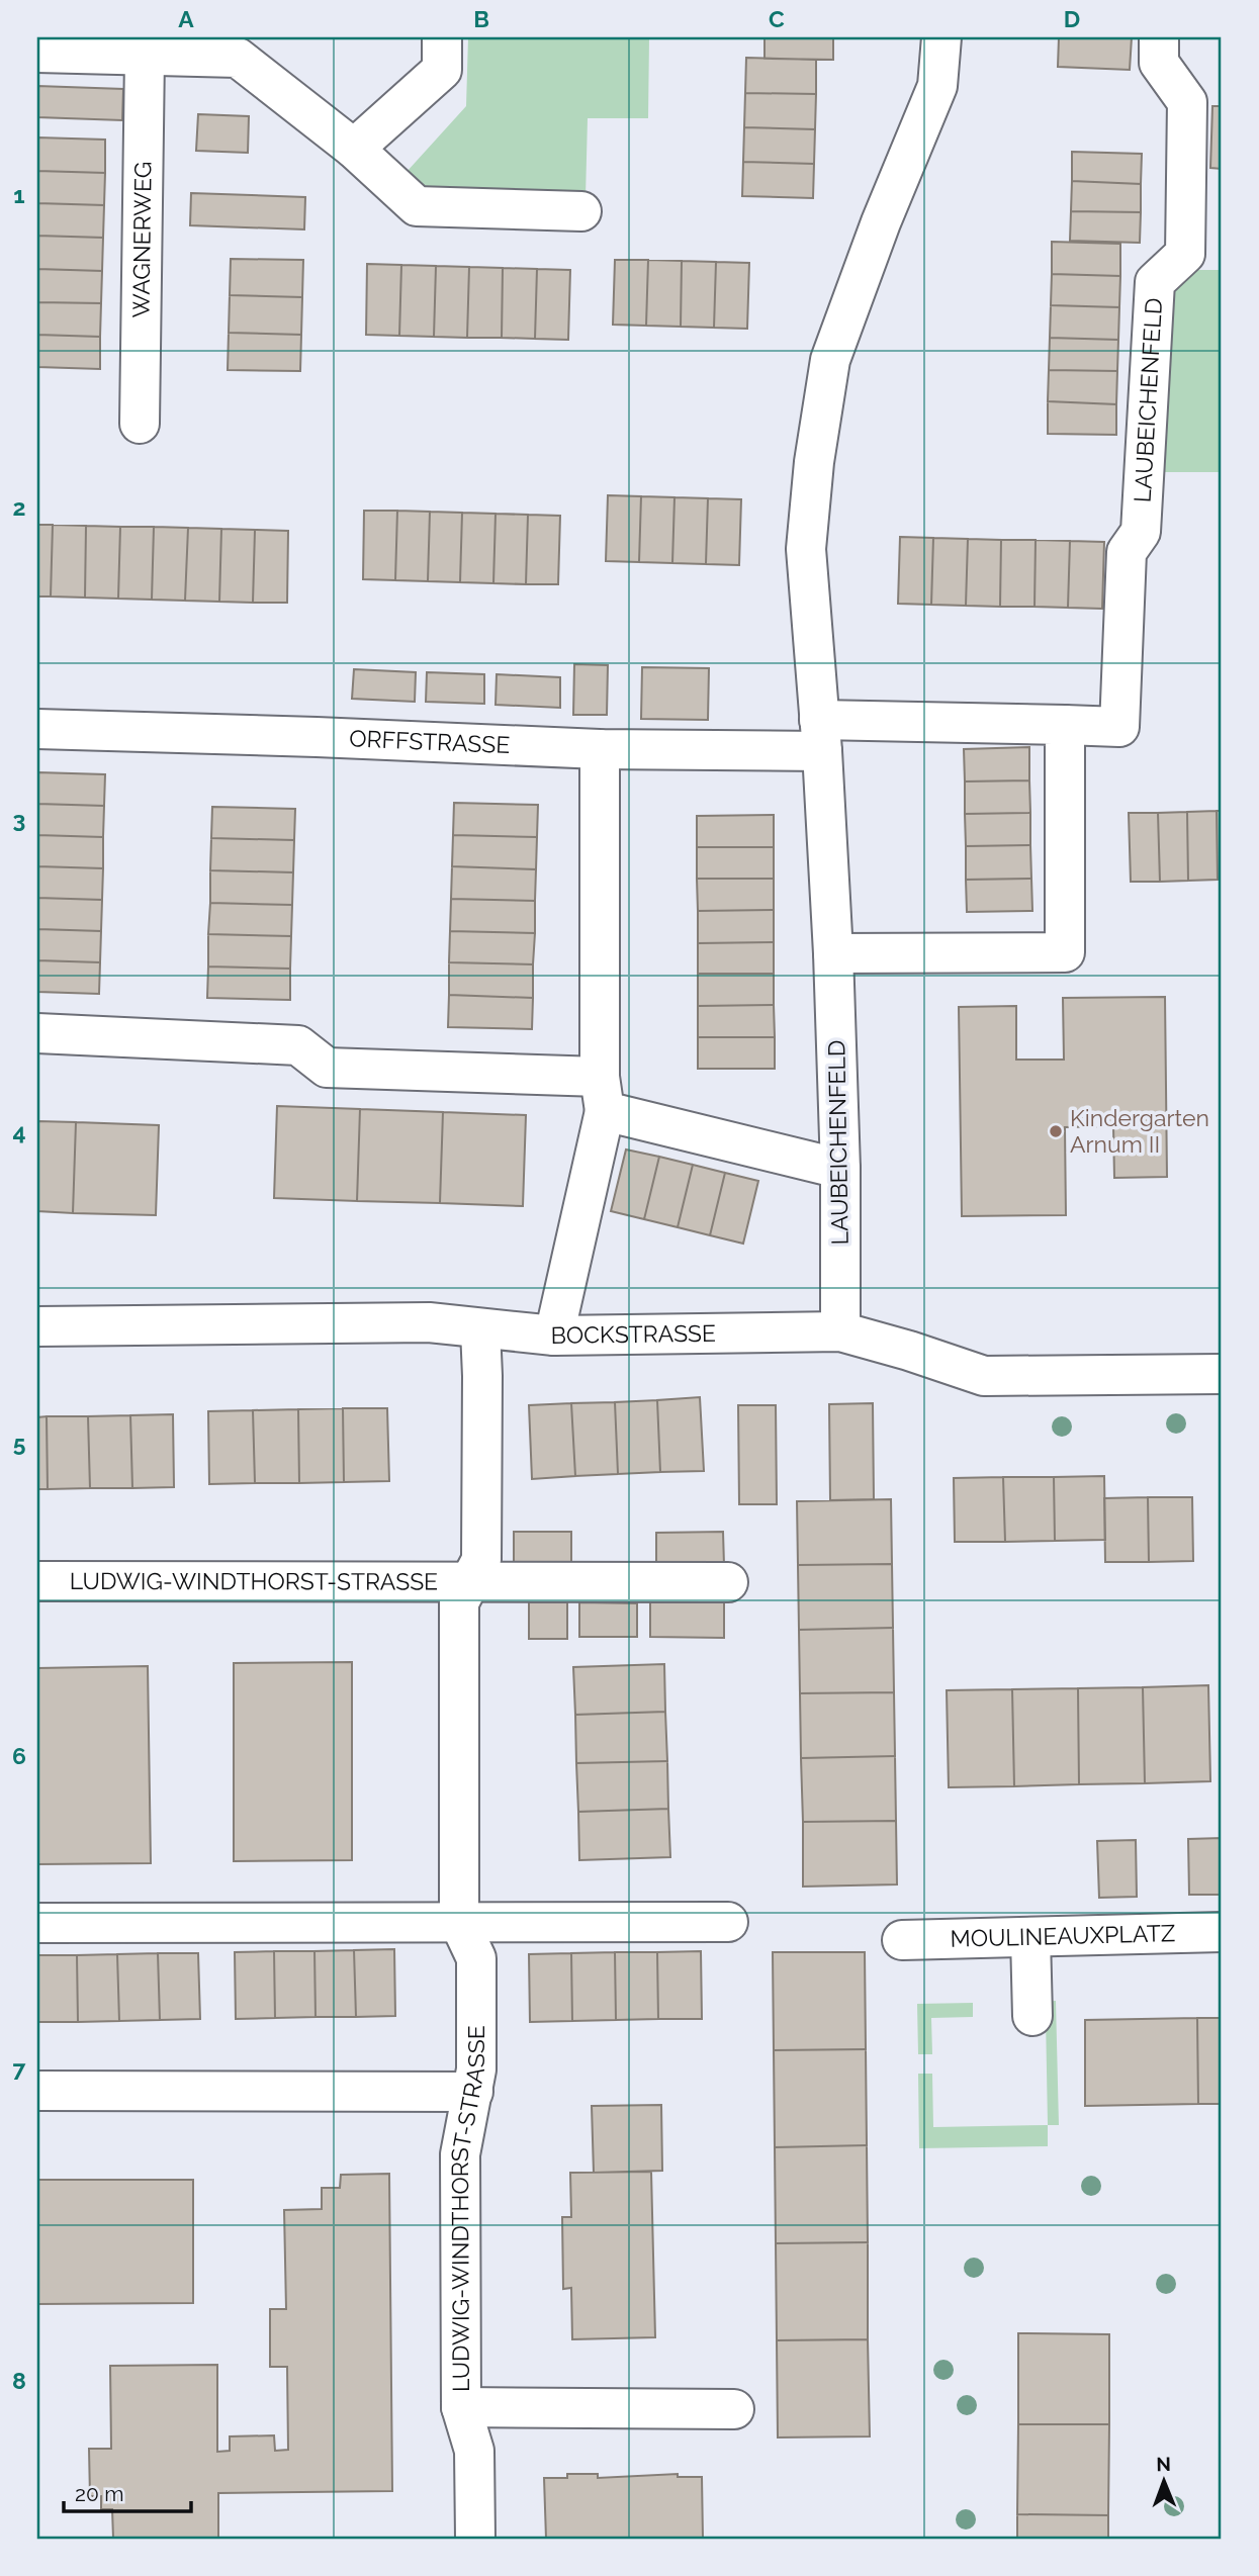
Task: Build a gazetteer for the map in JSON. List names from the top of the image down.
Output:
{
  "streets": {
    "street": [
      "WAGNERWEG",
      "LAUBEICHENFELD",
      "ORFFSTRASSE",
      "BOCKSTRASSE",
      "LUDWIG-WINDTHORST-STRASSE",
      "MOULINEAUXPLATZ"
    ]
  },
  "crossings": [
    ["LAUBEICHENFELD", "ORFFSTRASSE"],
    ["LAUBEICHENFELD", "BOCKSTRASSE"],
    ["BOCKSTRASSE", "LUDWIG-WINDTHORST-STRASSE"]
  ],
  "places": ["Kindergarten Arnum II"],
  "scale_bar": "20 m",
  "north": "top",
  "grid": {
    "columns": [
      "A",
      "B",
      "C",
      "D"
    ],
    "rows": [
      "1",
      "2",
      "3",
      "4",
      "5",
      "6",
      "7",
      "8"
    ]
  }
}
